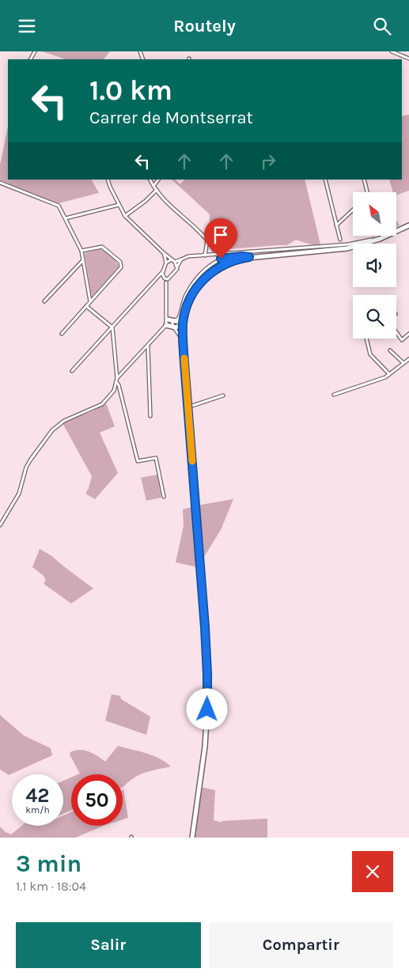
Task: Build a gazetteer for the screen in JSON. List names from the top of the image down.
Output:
{
  "north": "top left",
  "page": {
    "header": "Routely",
    "turn": ["1.0 km", "Carrer de Montserrat"],
    "speed": "42 km/h",
    "limit": "50",
    "heading": ["3 min", "1.1 km · 18:04"],
    "buttons": ["Salir", "Compartir"]
  }
}
